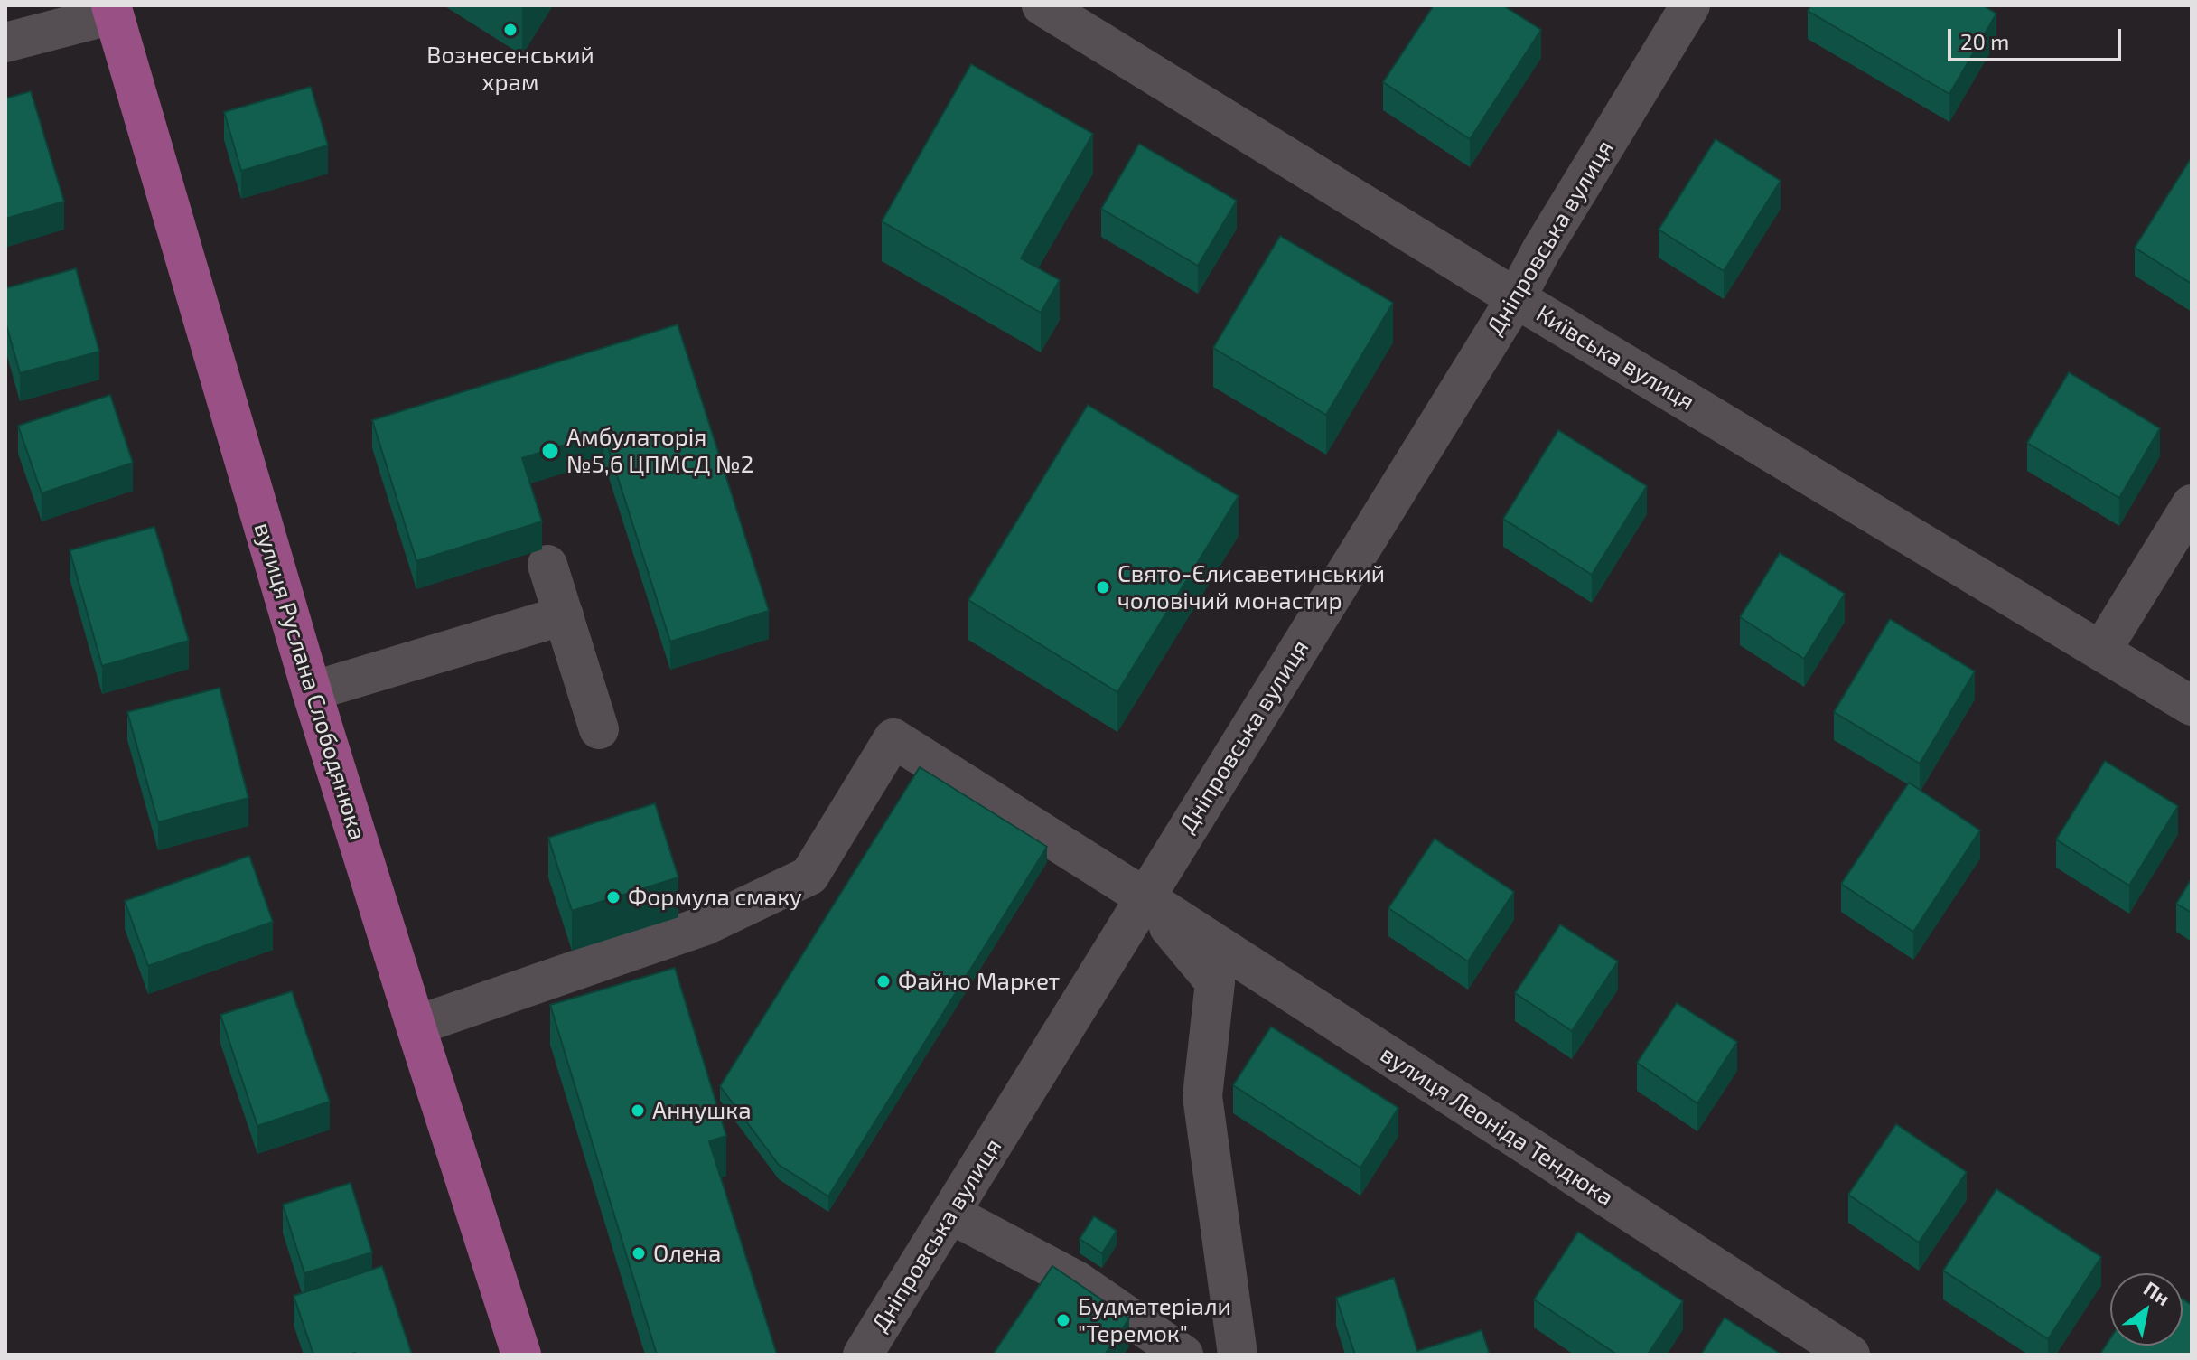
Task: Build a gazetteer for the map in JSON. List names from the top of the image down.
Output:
{
  "streets": {
    "main road": ["вулиця Руслана Слободянюка"],
    "street": ["Дніпровська вулиця", "Київська вулиця", "вулиця Леоніда Тендюка"]
  },
  "crossings": [
    ["Дніпровська вулиця", "Київська вулиця"],
    ["Дніпровська вулиця", "вулиця Леоніда Тендюка"],
    ["вулиця Руслана Слободянюка", "вулиця Леоніда Тендюка"]
  ],
  "places": [
    "Вознесенський храм",
    "Амбулаторія №5,6 ЦПМСД №2",
    "Свято-Єлисаветинський чоловічий монастир",
    "Формула смаку",
    "Файно Маркет",
    "Аннушка",
    "Олена",
    "Будматеріали \"Теремок\""
  ],
  "scale_bar": "20 m",
  "north": "top right"
}
